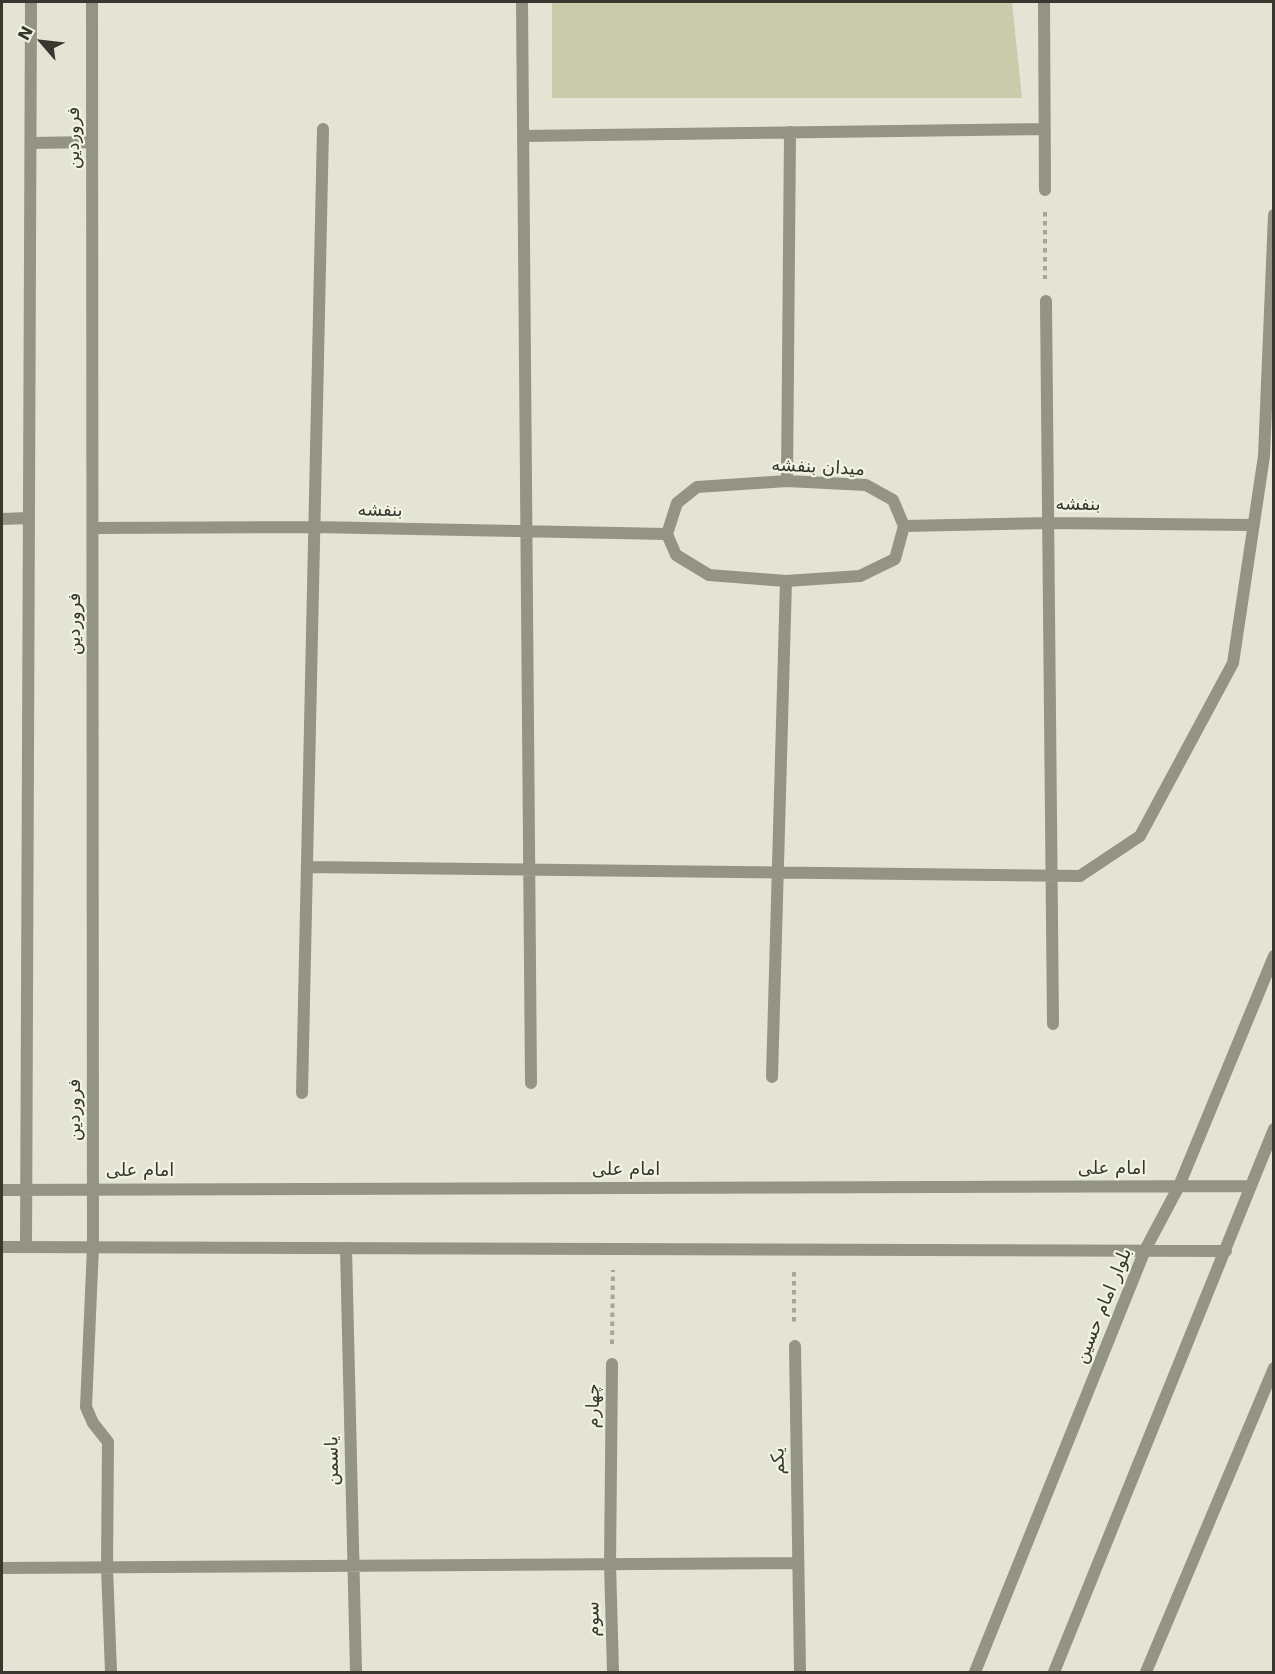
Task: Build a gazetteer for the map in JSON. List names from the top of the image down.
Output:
{
  "streets": {
    "street": [
      "فروردین",
      "میدان بنفشه",
      "بنفشه",
      "امام علی",
      "بلوار امام حسین",
      "چهارم",
      "یاسمن",
      "یکم",
      "سوم"
    ]
  },
  "crossings": [
    ["فروردین", "بنفشه"],
    ["فروردین", "امام علی"],
    ["میدان بنفشه", "بنفشه"],
    ["امام علی", "بلوار امام حسین"],
    ["چهارم", "سوم"]
  ],
  "north": "top left"
}
